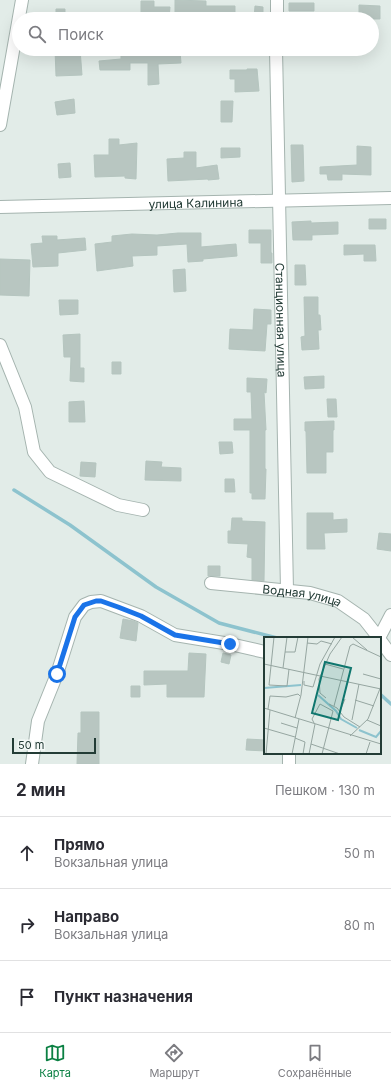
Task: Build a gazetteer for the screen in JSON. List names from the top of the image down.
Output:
{
  "streets": {
    "street": ["улица Калинина", "Станционная улица", "Водная улица"]
  },
  "crossings": [
    ["улица Калинина", "Станционная улица"],
    ["Станционная улица", "Водная улица"]
  ],
  "scale_bar": "50 m",
  "page": {
    "search": "Поиск",
    "scale": "50 m",
    "heading": ["2 мин", "Пешком · 130 m"],
    "list": [
      ["Прямо", "Вокзальная улица", "50 m"],
      ["Направо", "Вокзальная улица", "80 m"],
      "Пункт назначения"
    ],
    "nav": ["Карта", "Маршрут", "Сохранённые"]
  }
}
